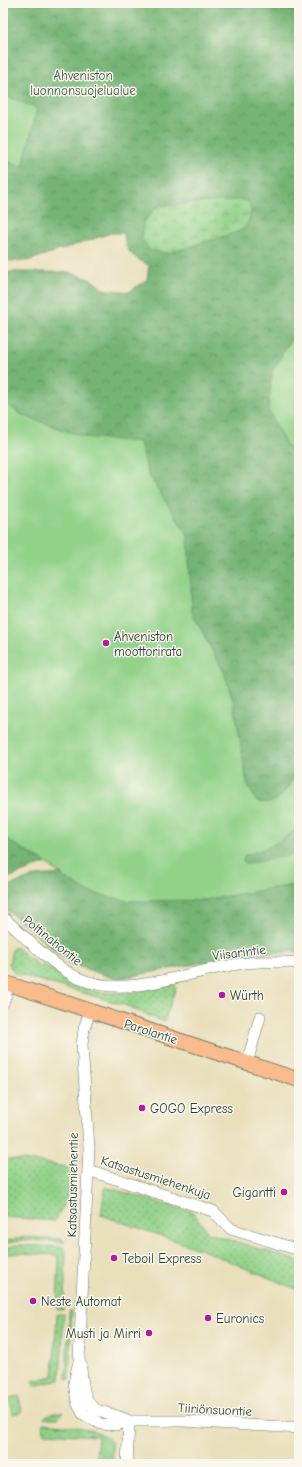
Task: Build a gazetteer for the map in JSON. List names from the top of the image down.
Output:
{
  "streets": {
    "main road": ["Parolantie"],
    "street": [
      "Poltinahontie",
      "Viisarintie",
      "Katsastusmiehenkuja",
      "Katsastusmiehentie",
      "Tiiriönsuontie"
    ]
  },
  "crossings": [
    ["Poltinahontie", "Viisarintie"],
    ["Parolantie", "Katsastusmiehentie"],
    ["Katsastusmiehenkuja", "Katsastusmiehentie"],
    ["Katsastusmiehentie", "Tiiriönsuontie"]
  ],
  "parks": ["Ahveniston luonnonsuojelualue"],
  "places": [
    "Ahveniston moottorirata",
    "Würth",
    "GOGO Express",
    "Gigantti",
    "Teboil Express",
    "Neste Automat",
    "Euronics",
    "Musti ja Mirri"
  ]
}
